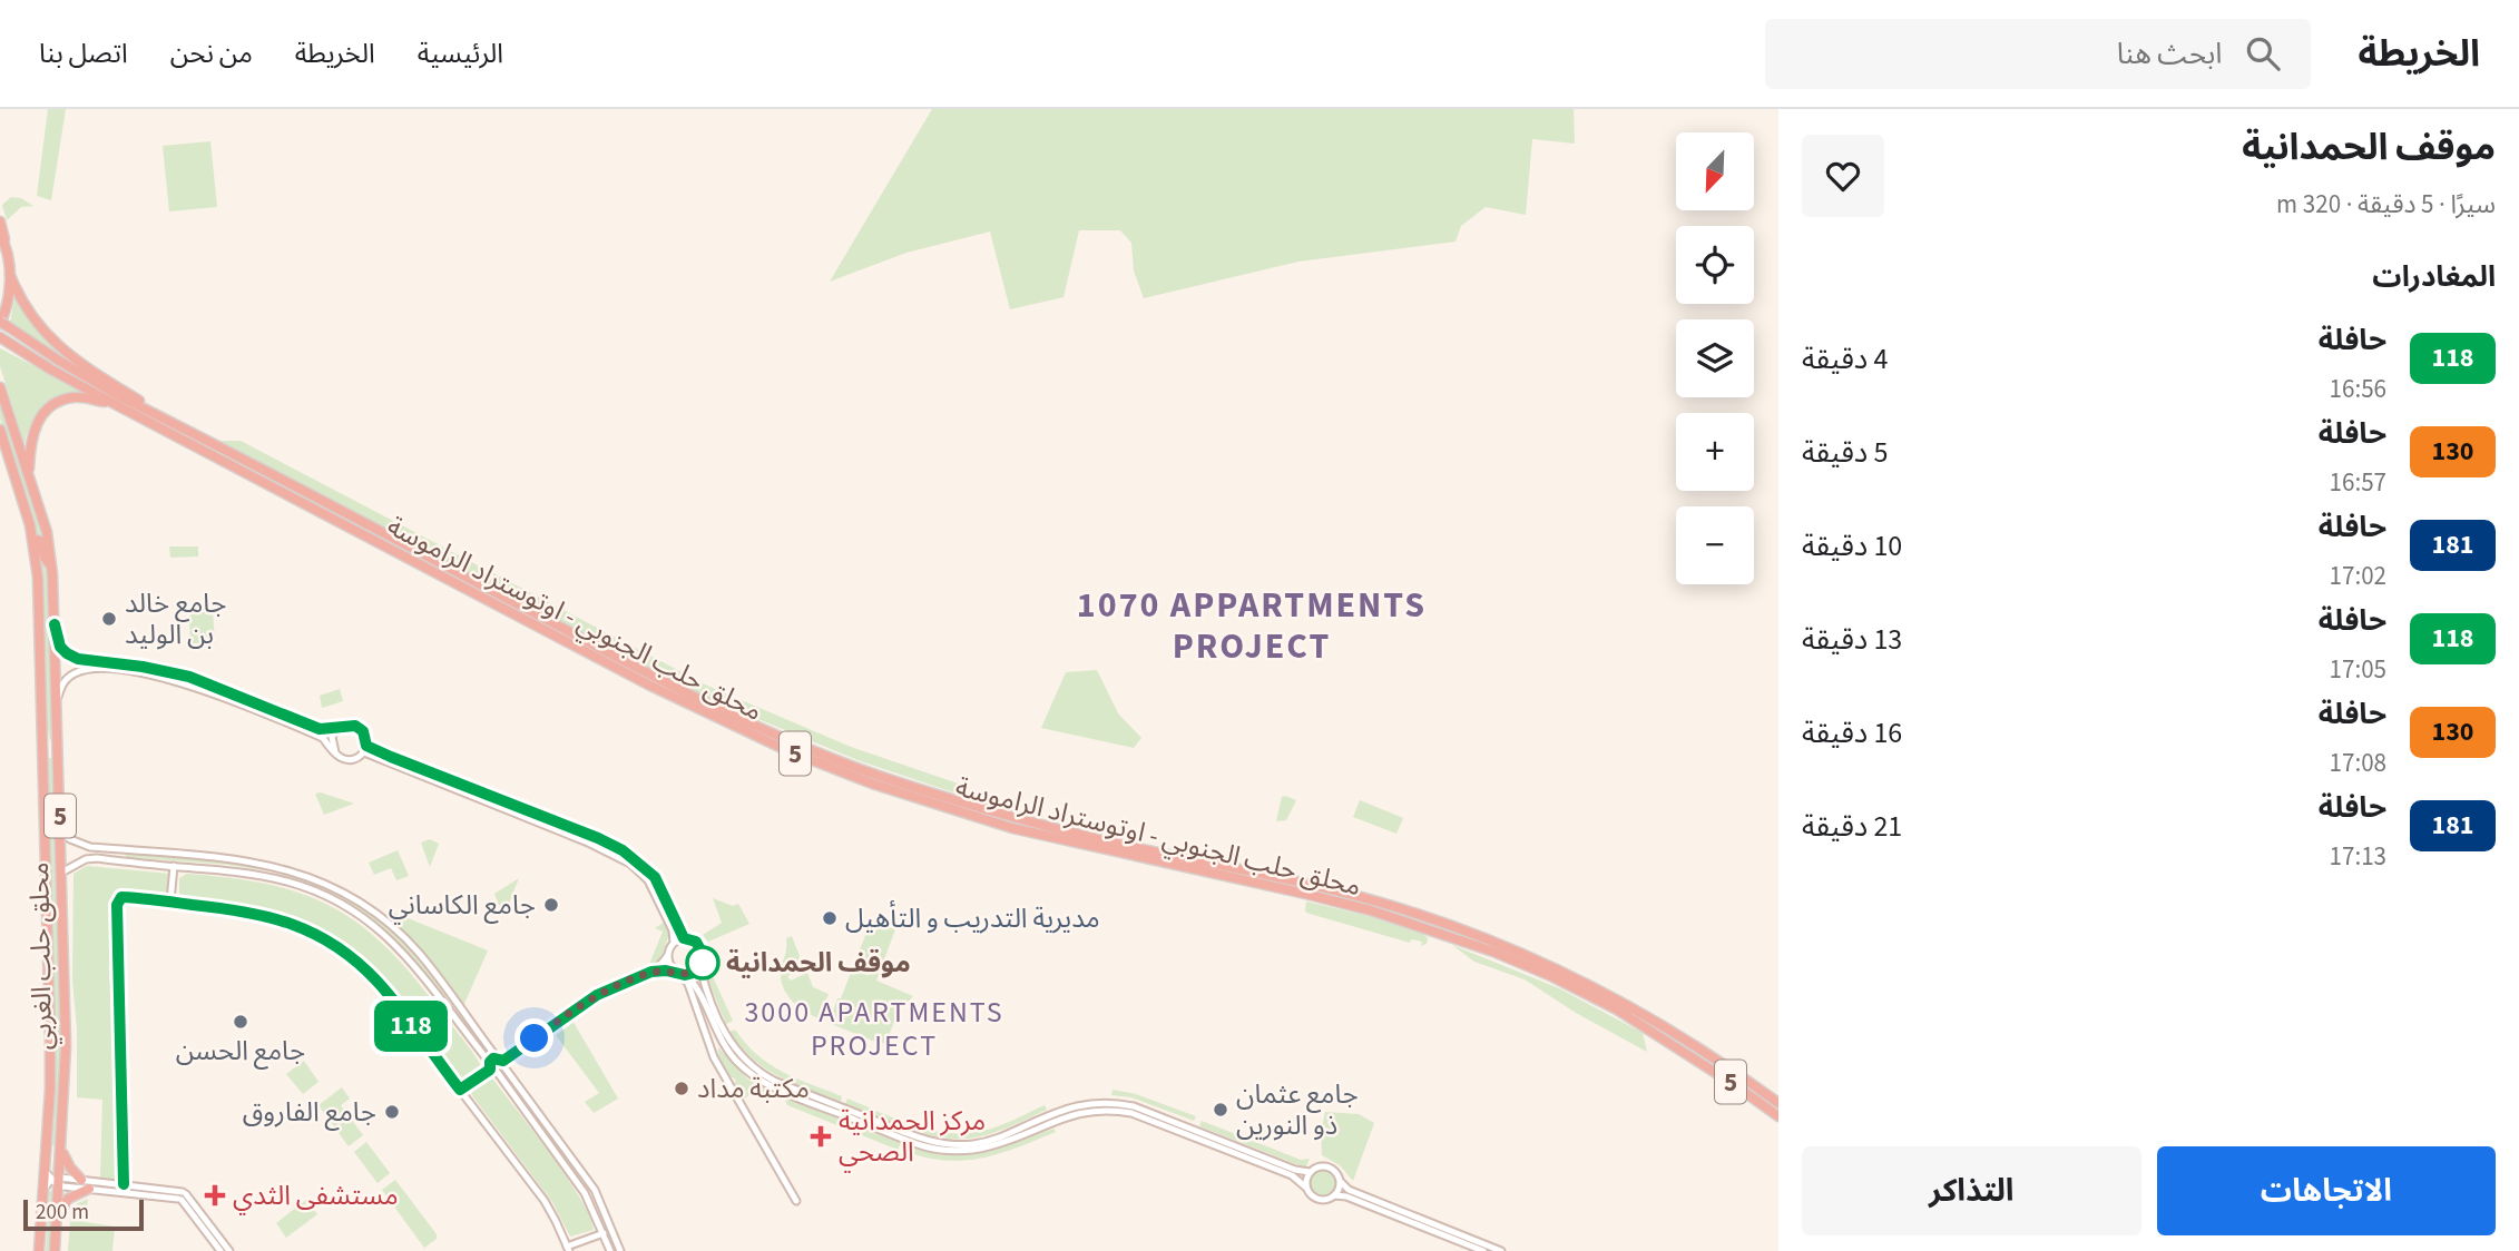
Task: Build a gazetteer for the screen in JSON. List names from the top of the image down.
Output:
{
  "streets": {
    "highway": ["محلق حلب الجنوبي - اوتوستراد الراموسة", "5", "محلق حلب الغربي"]
  },
  "districts": ["1070 APPARTMENTS PROJECT", "3000 APARTMENTS PROJECT"],
  "places": {
    "other": [
      "جامع خالد بن الوليد",
      "جامع الكاساني",
      "مديرية التدريب و التأهيل",
      "موقف الحمدانية",
      "جامع الحسن",
      "مكتبة مداد",
      "جامع عثمان ذو النورين",
      "جامع الفاروق"
    ],
    "health": ["مركز الحمدانية الصحي", "مستشفى الثدي"]
  },
  "lines": ["bus line 118"],
  "scale_bar": "200 m",
  "north": "bottom left",
  "page": {
    "header": "الخريطة",
    "search": "ابحث هنا",
    "nav": [
      "الرئيسية",
      "الخريطة",
      "من نحن",
      "اتصل بنا"
    ],
    "heading": [
      ["موقف الحمدانية", "سيرًا · 5 دقيقة · 320 m"],
      "المغادرات"
    ],
    "on_map": "118",
    "map_buttons": ["+", "−"],
    "list": [
      {
        "mark": "118",
        "name": "حافلة",
        "note": "16:56",
        "value": "4 دقيقة"
      },
      {
        "mark": "130",
        "name": "حافلة",
        "note": "16:57",
        "value": "5 دقيقة"
      },
      {
        "mark": "181",
        "name": "حافلة",
        "note": "17:02",
        "value": "10 دقيقة"
      },
      {
        "mark": "118",
        "name": "حافلة",
        "note": "17:05",
        "value": "13 دقيقة"
      },
      {
        "mark": "130",
        "name": "حافلة",
        "note": "17:08",
        "value": "16 دقيقة"
      },
      {
        "mark": "181",
        "name": "حافلة",
        "note": "17:13",
        "value": "21 دقيقة"
      }
    ],
    "buttons": ["الاتجاهات", "التذاكر"],
    "scale": "200 m"
  }
}
